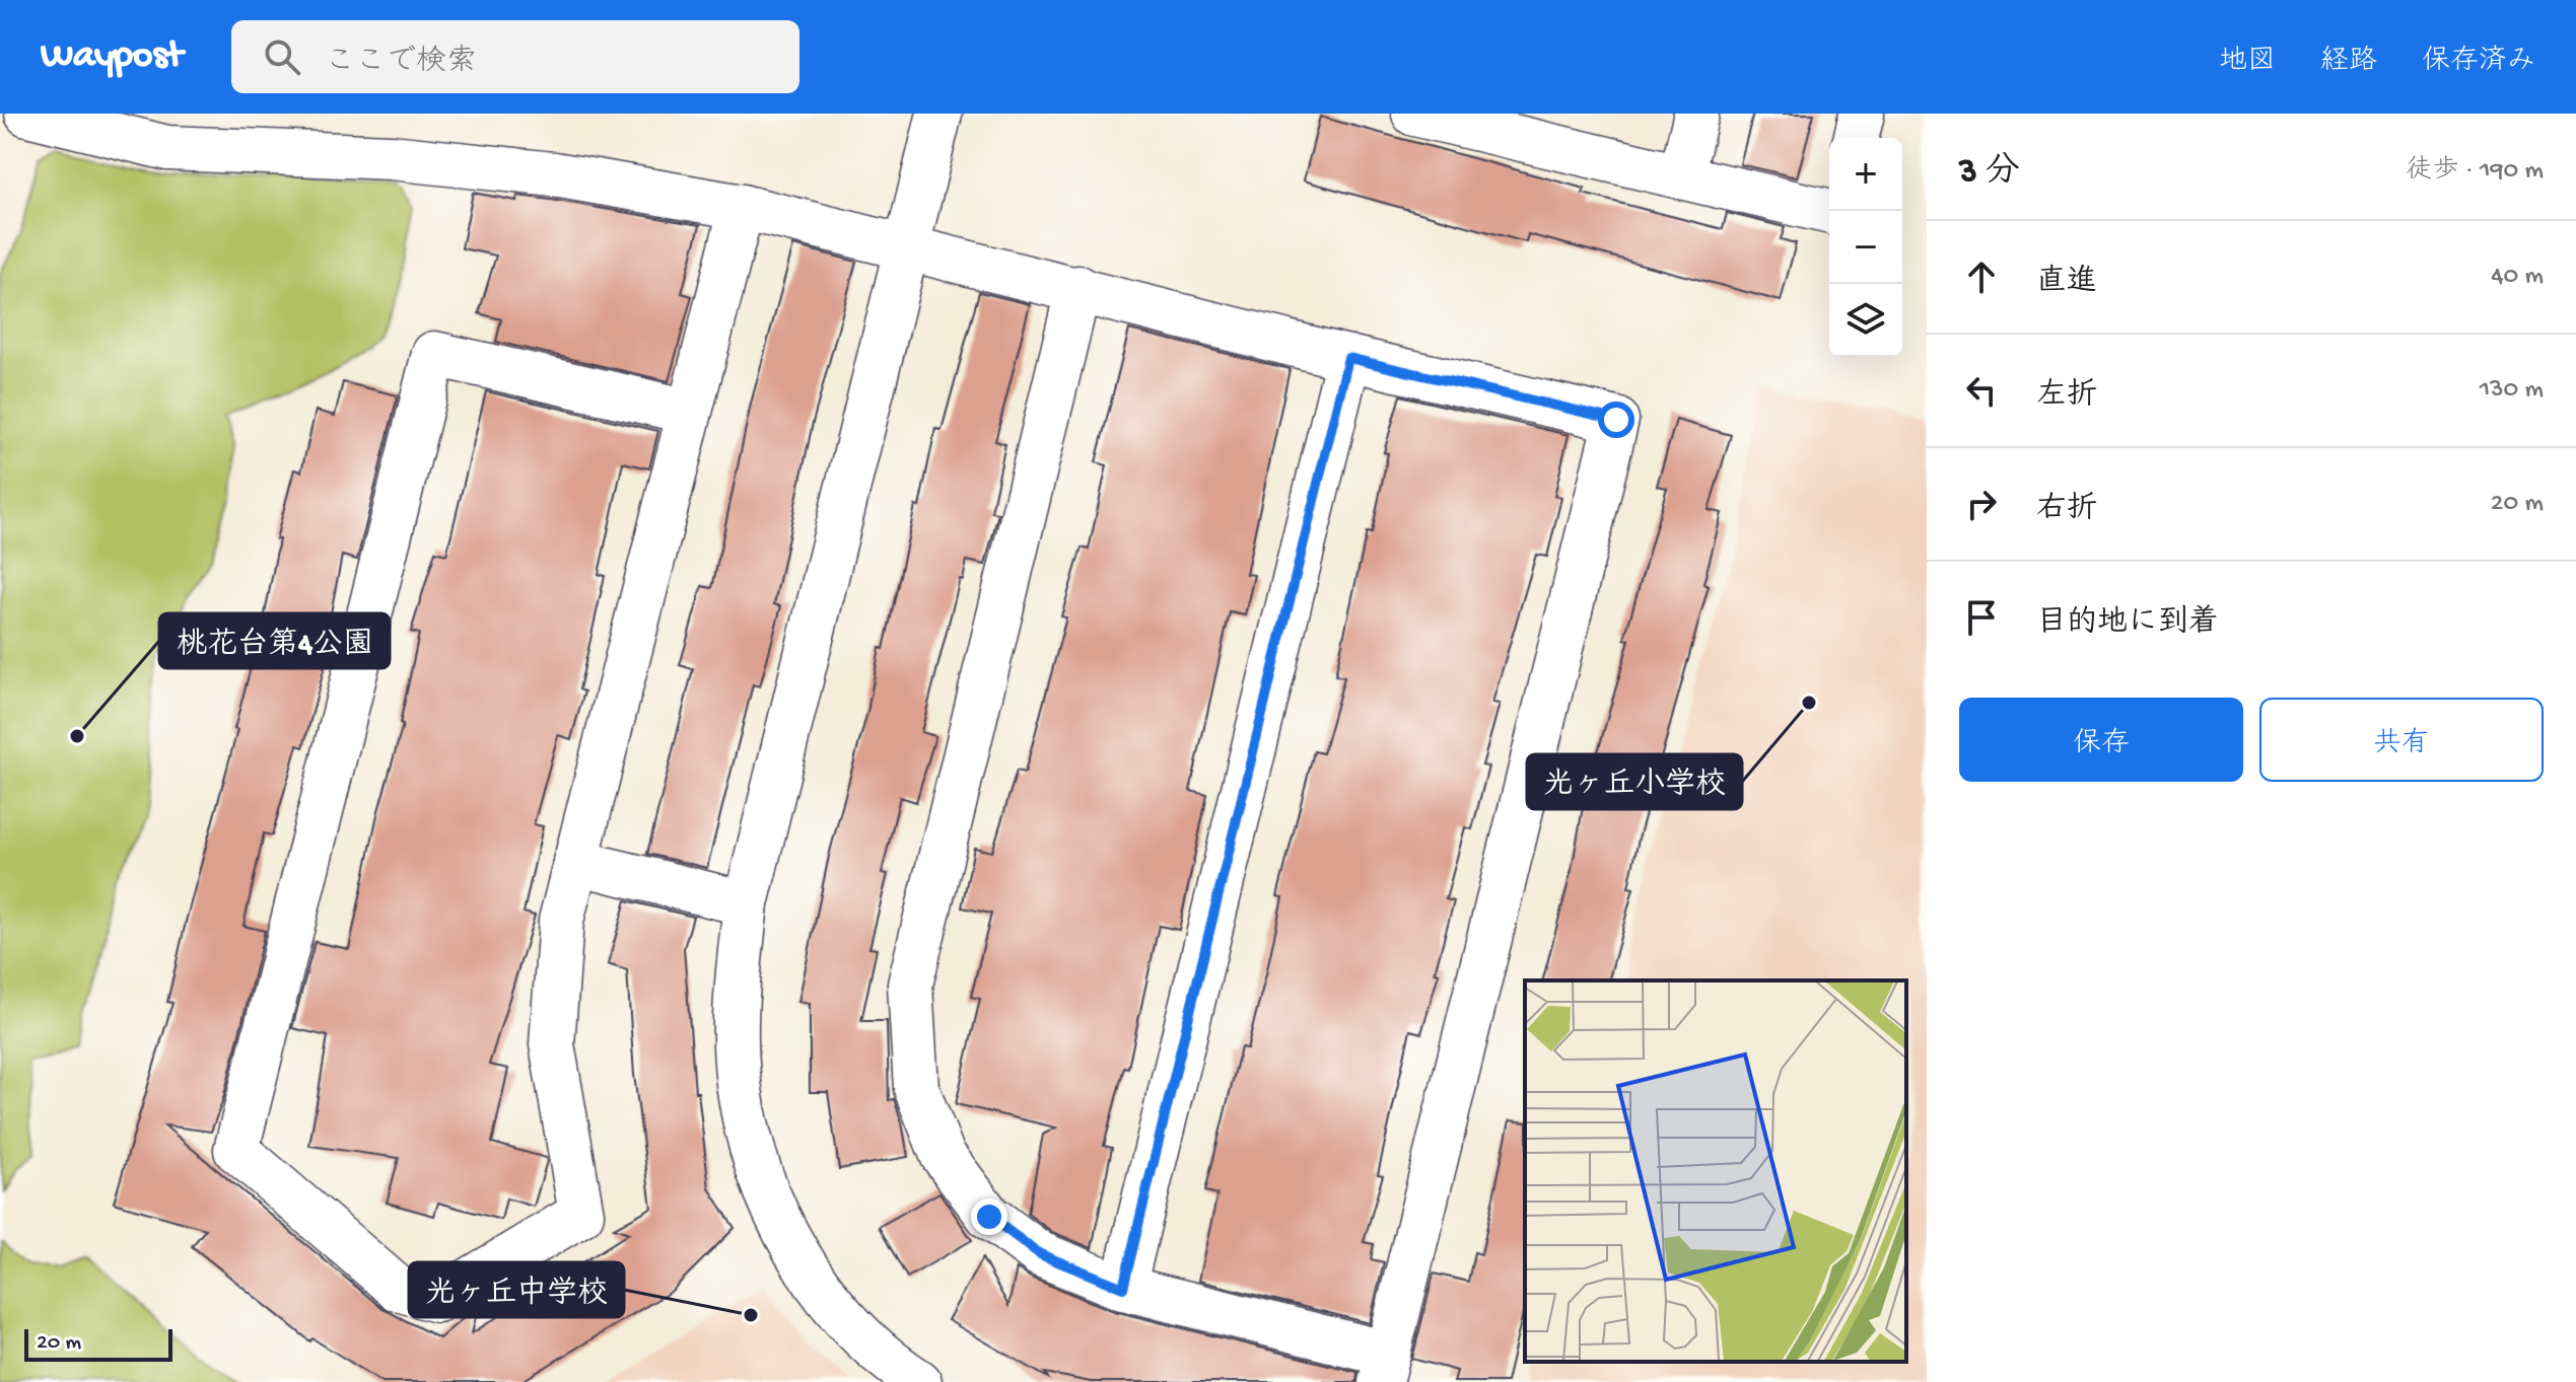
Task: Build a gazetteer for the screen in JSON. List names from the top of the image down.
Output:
{
  "places": ["光ヶ丘小学校", "桃花台第4公園", "光ヶ丘中学校"],
  "scale_bar": "20 m",
  "page": {
    "header": "Waypost",
    "search": "ここで検索",
    "nav": ["地図", "経路", "保存済み"],
    "heading": ["3 分", "徒歩 · 190 m"],
    "map_buttons": ["+", "−"],
    "list": [
      ["直進", "40 m"],
      ["左折", "130 m"],
      ["右折", "20 m"],
      "目的地に到着"
    ],
    "buttons": ["保存", "共有"],
    "scale": "20 m"
  }
}
